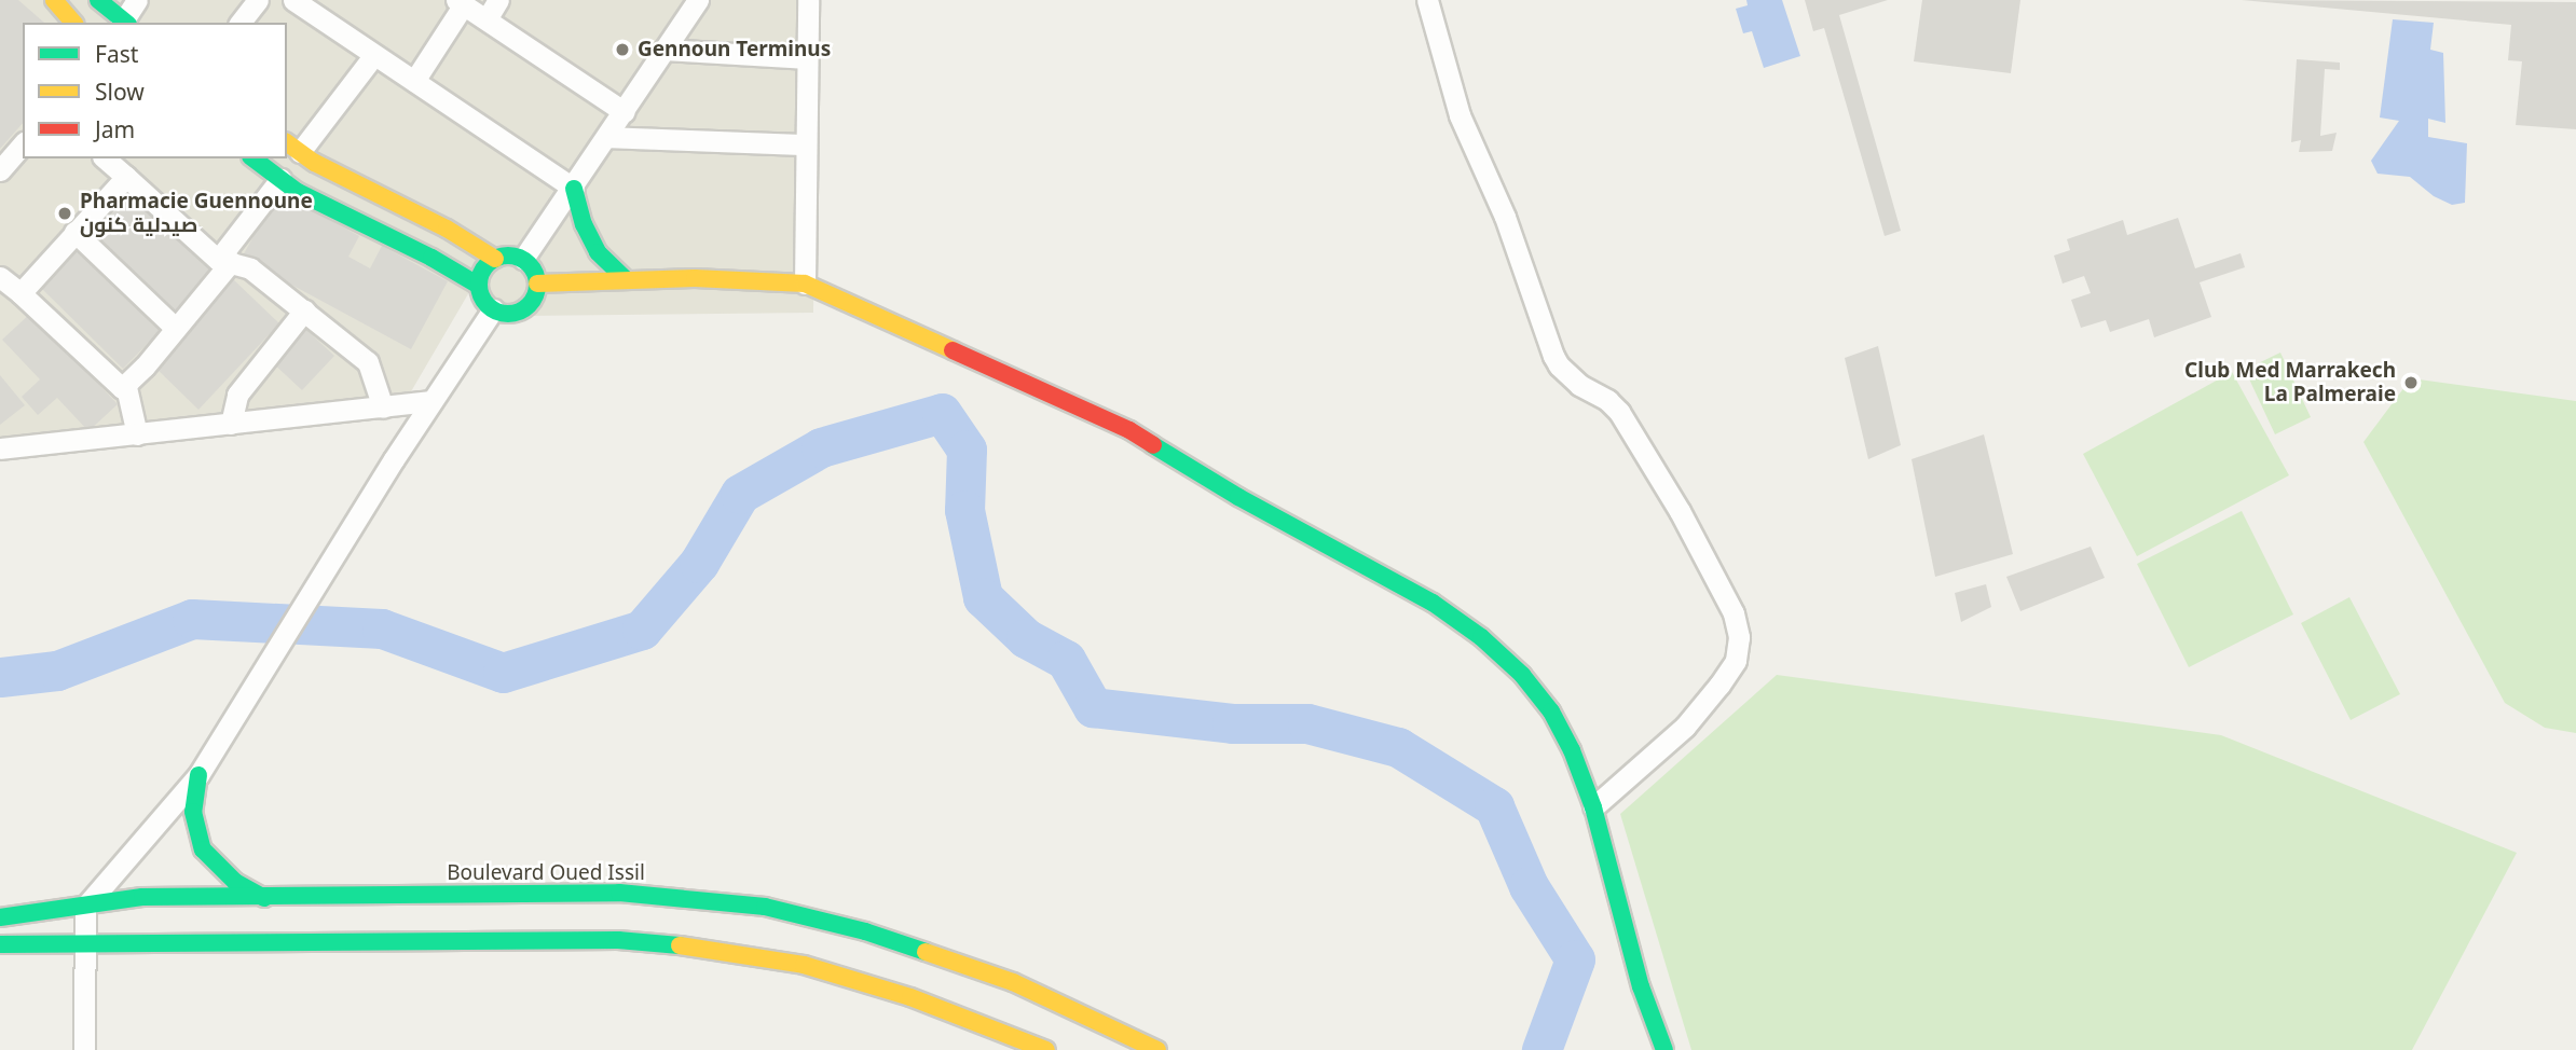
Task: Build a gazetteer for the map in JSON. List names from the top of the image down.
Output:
{
  "streets": {
    "main road": ["Boulevard Oued Issil"]
  },
  "places": ["Gennoun Terminus", "Pharmacie Guennoune صيدلية كنون", "Club Med Marrakech La Palmeraie"],
  "legend": ["Fast", "Slow", "Jam"]
}
